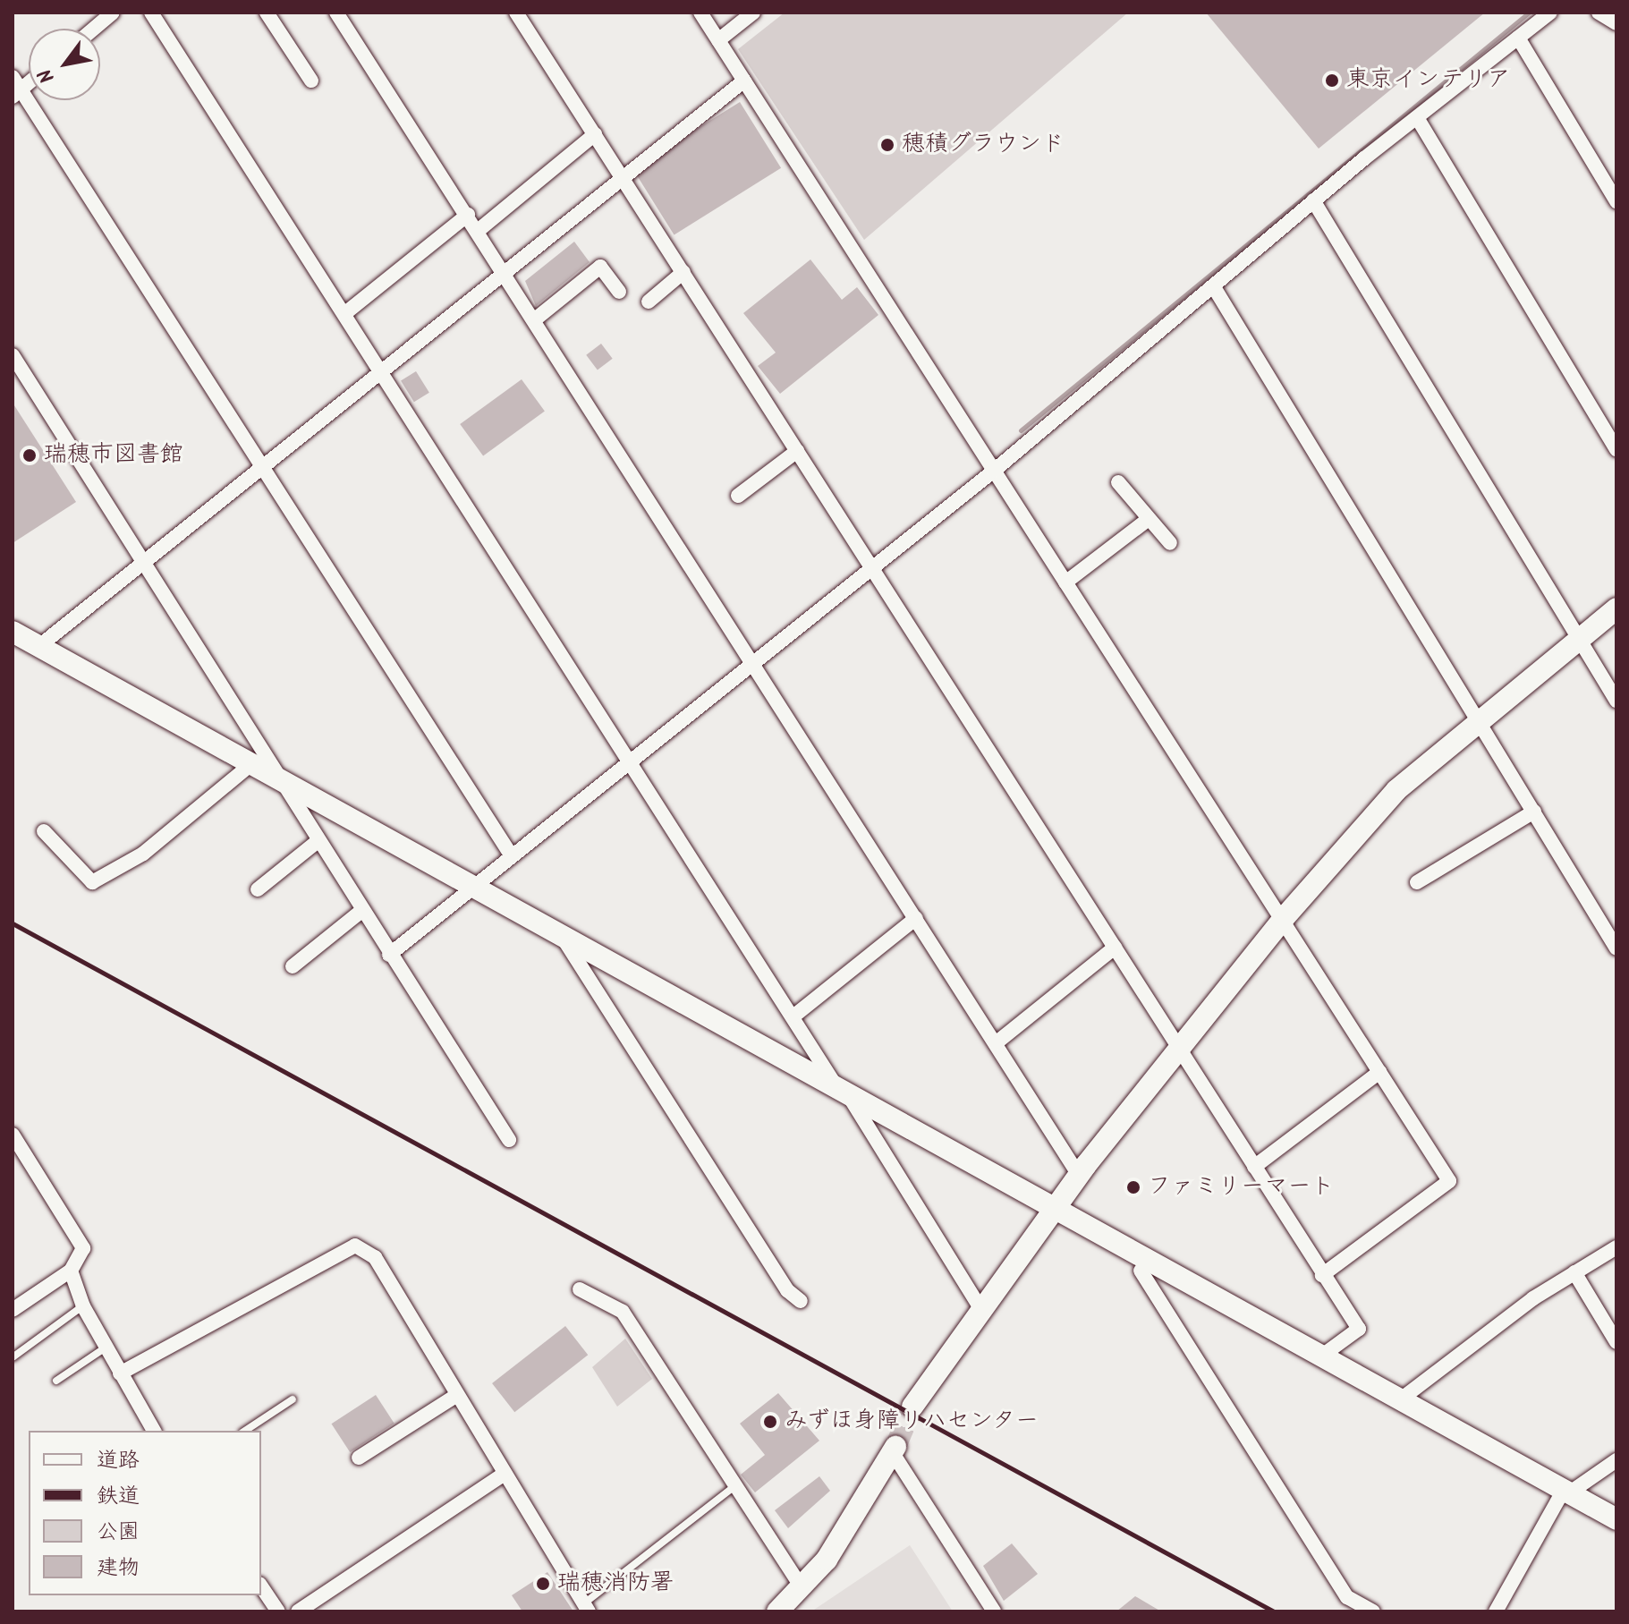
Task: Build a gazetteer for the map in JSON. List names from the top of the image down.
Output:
{
  "places": [
    "東京インテリア",
    "穂積グラウンド",
    "瑞穂市図書館",
    "ファミリーマート",
    "みずほ身障リハセンター",
    "瑞穂消防署"
  ],
  "legend": [
    "道路",
    "鉄道",
    "公園",
    "建物"
  ],
  "north": "bottom left"
}
